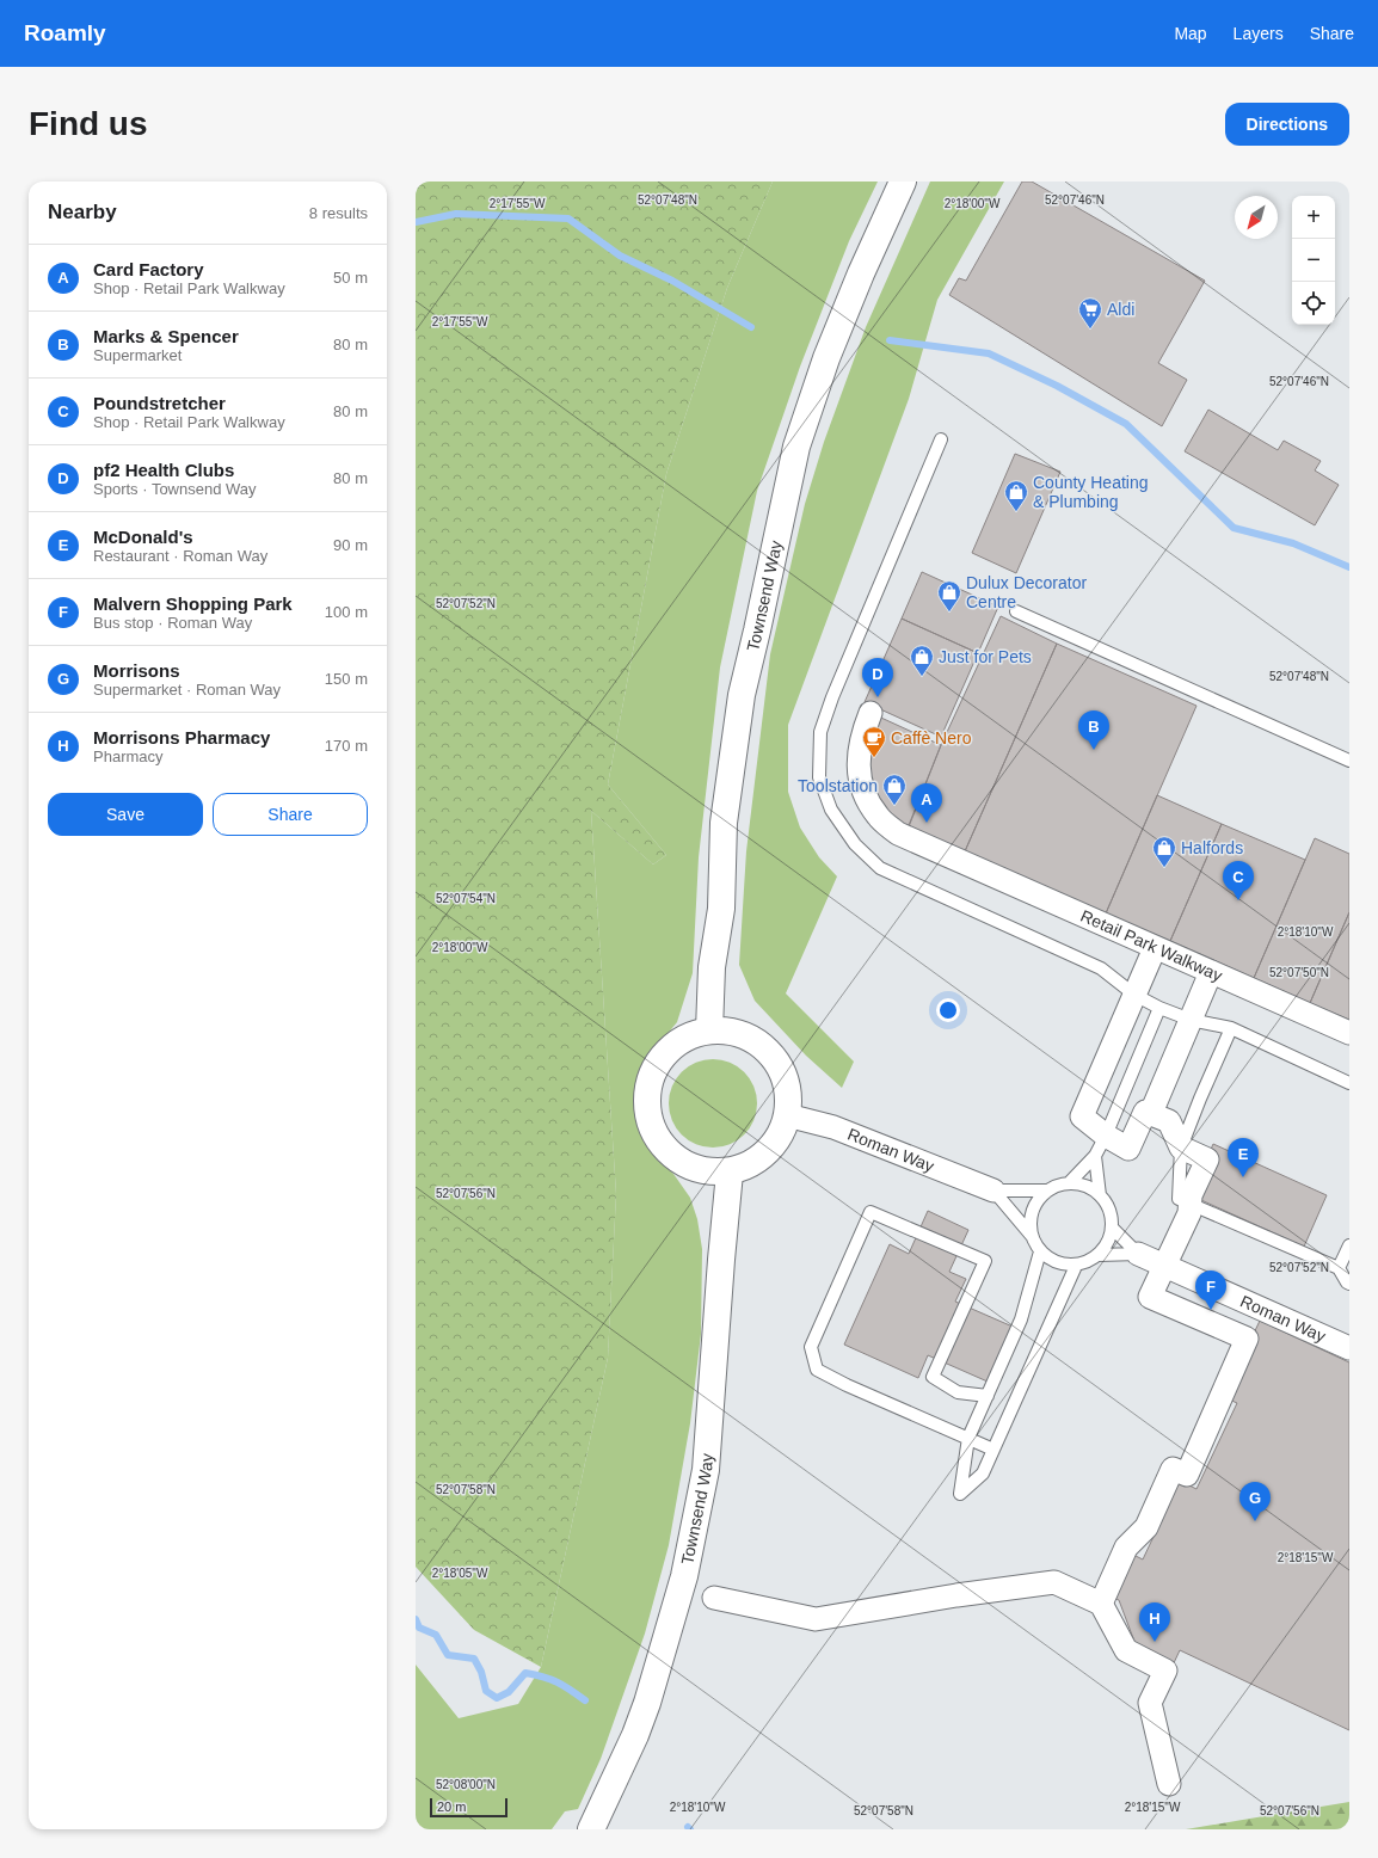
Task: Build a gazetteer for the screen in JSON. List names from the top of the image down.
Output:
{
  "streets": {
    "main road": ["Townsend Way"],
    "street": ["Retail Park Walkway", "Roman Way"]
  },
  "crossings": [
    ["Townsend Way", "Roman Way"]
  ],
  "places": {
    "supermarket": ["Aldi"],
    "shop": [
      "County Heating & Plumbing",
      "Dulux Decorator Centre",
      "Just for Pets",
      "Toolstation",
      "Halfords"
    ],
    "cafe": ["Caffè Nero"]
  },
  "scale_bar": "20 m",
  "north": "bottom left",
  "page": {
    "header": "Roamly",
    "nav": ["Map", "Layers", "Share"],
    "buttons": [
      "Directions",
      ["Save", "Share"]
    ],
    "title": "Find us",
    "heading": ["Nearby", "8 results"],
    "map_buttons": ["+", "−"],
    "list": [
      {
        "mark": "A",
        "name": "Card Factory",
        "note": "Shop · Retail Park Walkway",
        "value": "50 m"
      },
      {
        "mark": "B",
        "name": "Marks & Spencer",
        "note": "Supermarket",
        "value": "80 m"
      },
      {
        "mark": "C",
        "name": "Poundstretcher",
        "note": "Shop · Retail Park Walkway",
        "value": "80 m"
      },
      {
        "mark": "D",
        "name": "pf2 Health Clubs",
        "note": "Sports · Townsend Way",
        "value": "80 m"
      },
      {
        "mark": "E",
        "name": "McDonald's",
        "note": "Restaurant · Roman Way",
        "value": "90 m"
      },
      {
        "mark": "F",
        "name": "Malvern Shopping Park",
        "note": "Bus stop · Roman Way",
        "value": "100 m"
      },
      {
        "mark": "G",
        "name": "Morrisons",
        "note": "Supermarket · Roman Way",
        "value": "150 m"
      },
      {
        "mark": "H",
        "name": "Morrisons Pharmacy",
        "note": "Pharmacy",
        "value": "170 m"
      }
    ],
    "pins": [
      "D",
      "B",
      "A",
      "C",
      "E",
      "F",
      "G",
      "H"
    ],
    "scale": "20 m"
  },
  "coordinates": [
    "52°07'48\"N",
    "52°07'46\"N",
    "2°17'55\"W",
    "2°18'00\"W",
    "52°07'52\"N",
    "52°07'54\"N",
    "2°18'10\"W",
    "52°07'50\"N",
    "52°07'56\"N",
    "52°07'58\"N",
    "2°18'15\"W",
    "2°18'05\"W",
    "52°08'00\"N"
  ]
}
